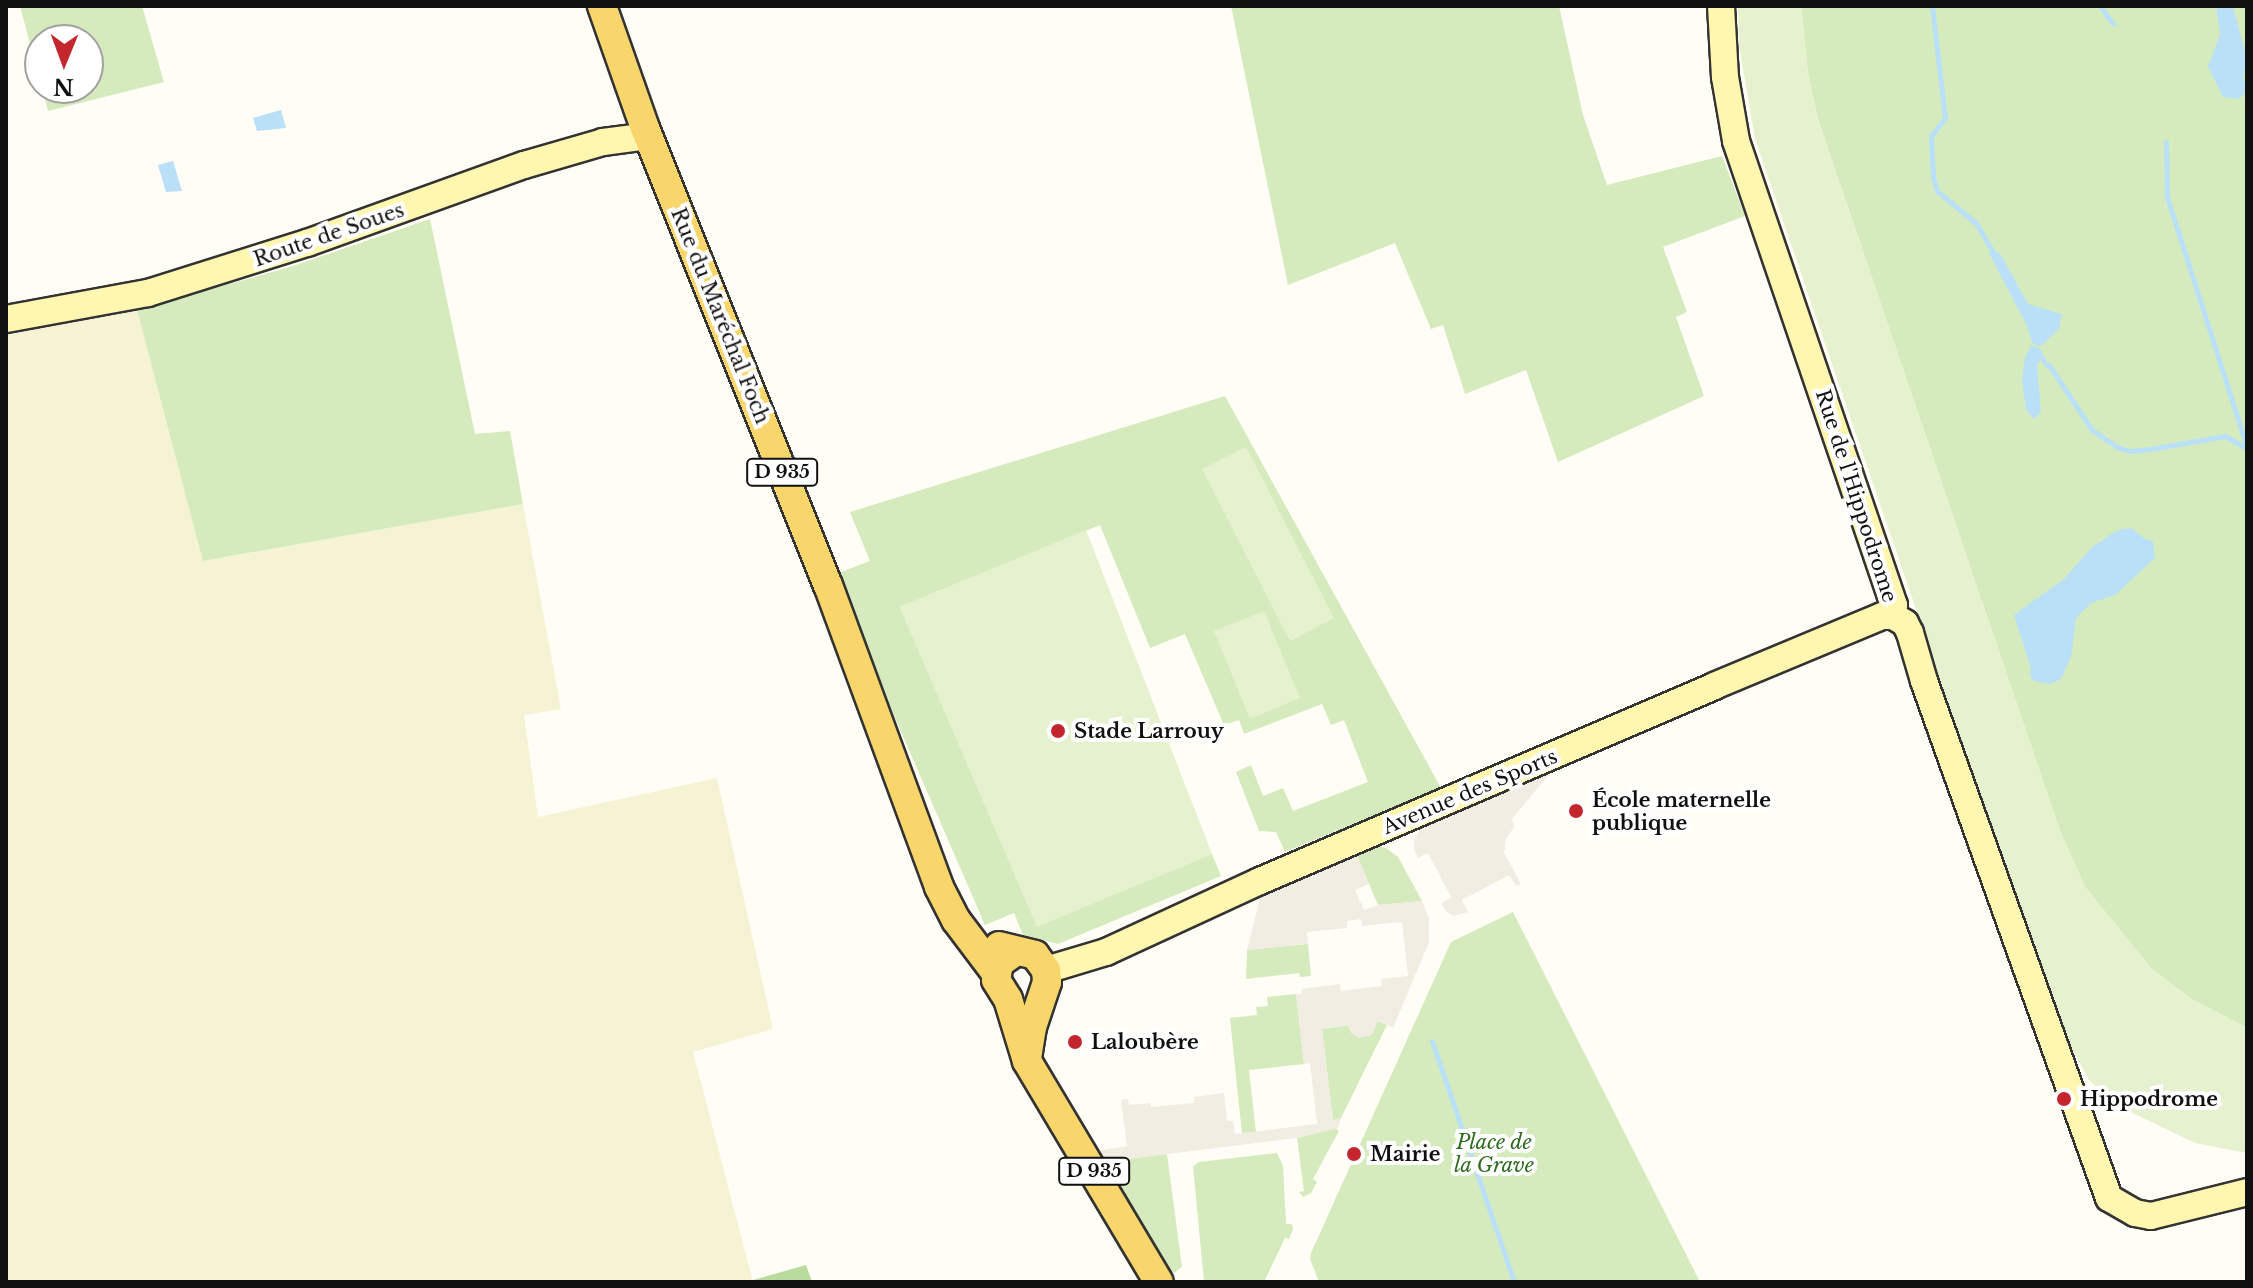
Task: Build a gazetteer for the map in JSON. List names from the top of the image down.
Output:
{
  "streets": {
    "main road": [
      "Route de Soues",
      "Rue du Maréchal Foch",
      "D 935",
      "Rue de l'Hippodrome",
      "Avenue des Sports"
    ]
  },
  "crossings": [
    ["Route de Soues", "Rue du Maréchal Foch"],
    ["Rue du Maréchal Foch", "Avenue des Sports"],
    ["Rue de l'Hippodrome", "Avenue des Sports"]
  ],
  "parks": ["Place de la Grave"],
  "places": [
    "Stade Larrouy",
    "École maternelle publique",
    "Laloubère",
    "Hippodrome",
    "Mairie"
  ],
  "north": "bottom"
}
